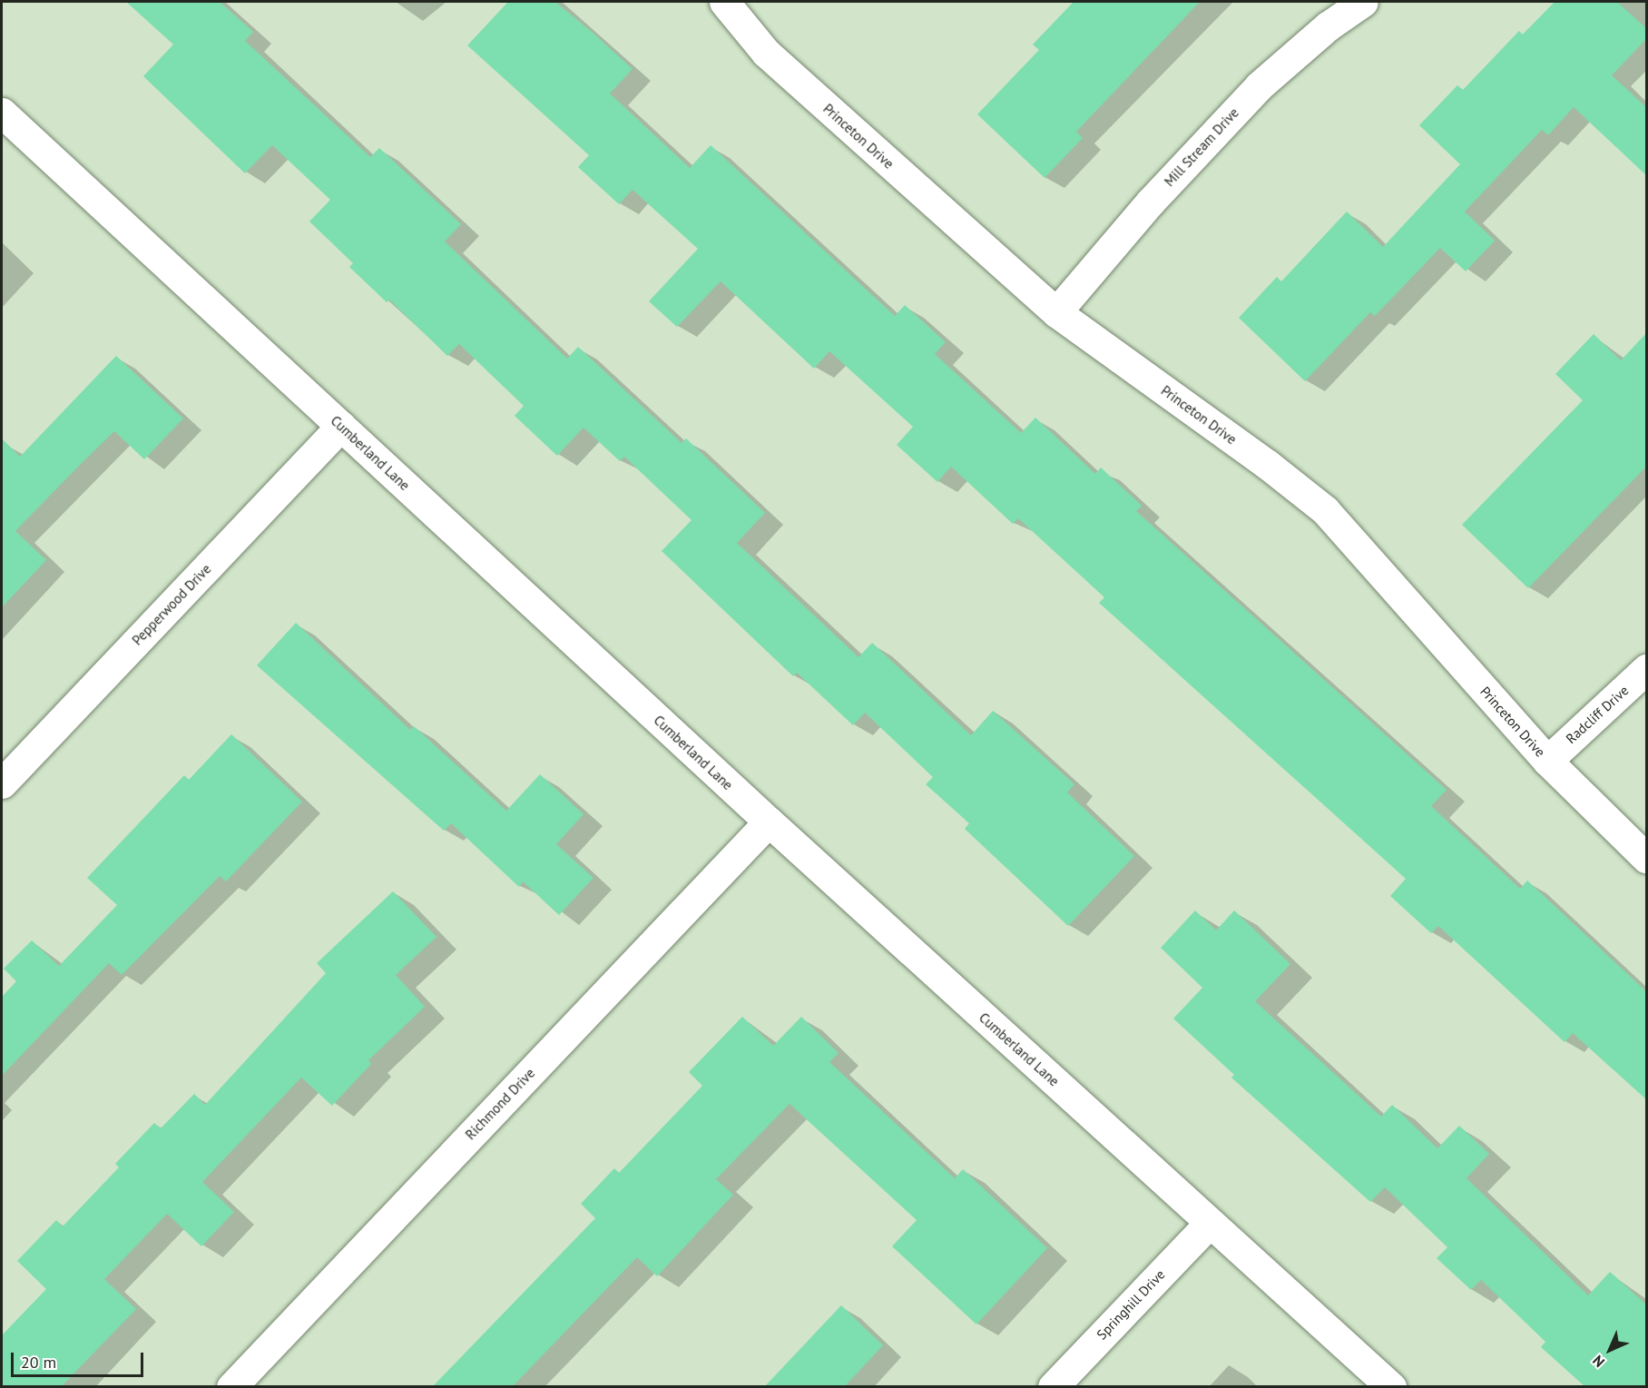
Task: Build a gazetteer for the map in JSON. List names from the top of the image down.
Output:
{
  "streets": {
    "street": [
      "Princeton Drive",
      "Mill Stream Drive",
      "Cumberland Lane",
      "Pepperwood Drive",
      "Radcliff Drive",
      "Richmond Drive",
      "Springhill Drive"
    ]
  },
  "crossings": [
    ["Princeton Drive", "Mill Stream Drive"],
    ["Princeton Drive", "Radcliff Drive"],
    ["Cumberland Lane", "Pepperwood Drive"],
    ["Cumberland Lane", "Richmond Drive"],
    ["Cumberland Lane", "Springhill Drive"]
  ],
  "scale_bar": "20 m",
  "north": "bottom left"
}
